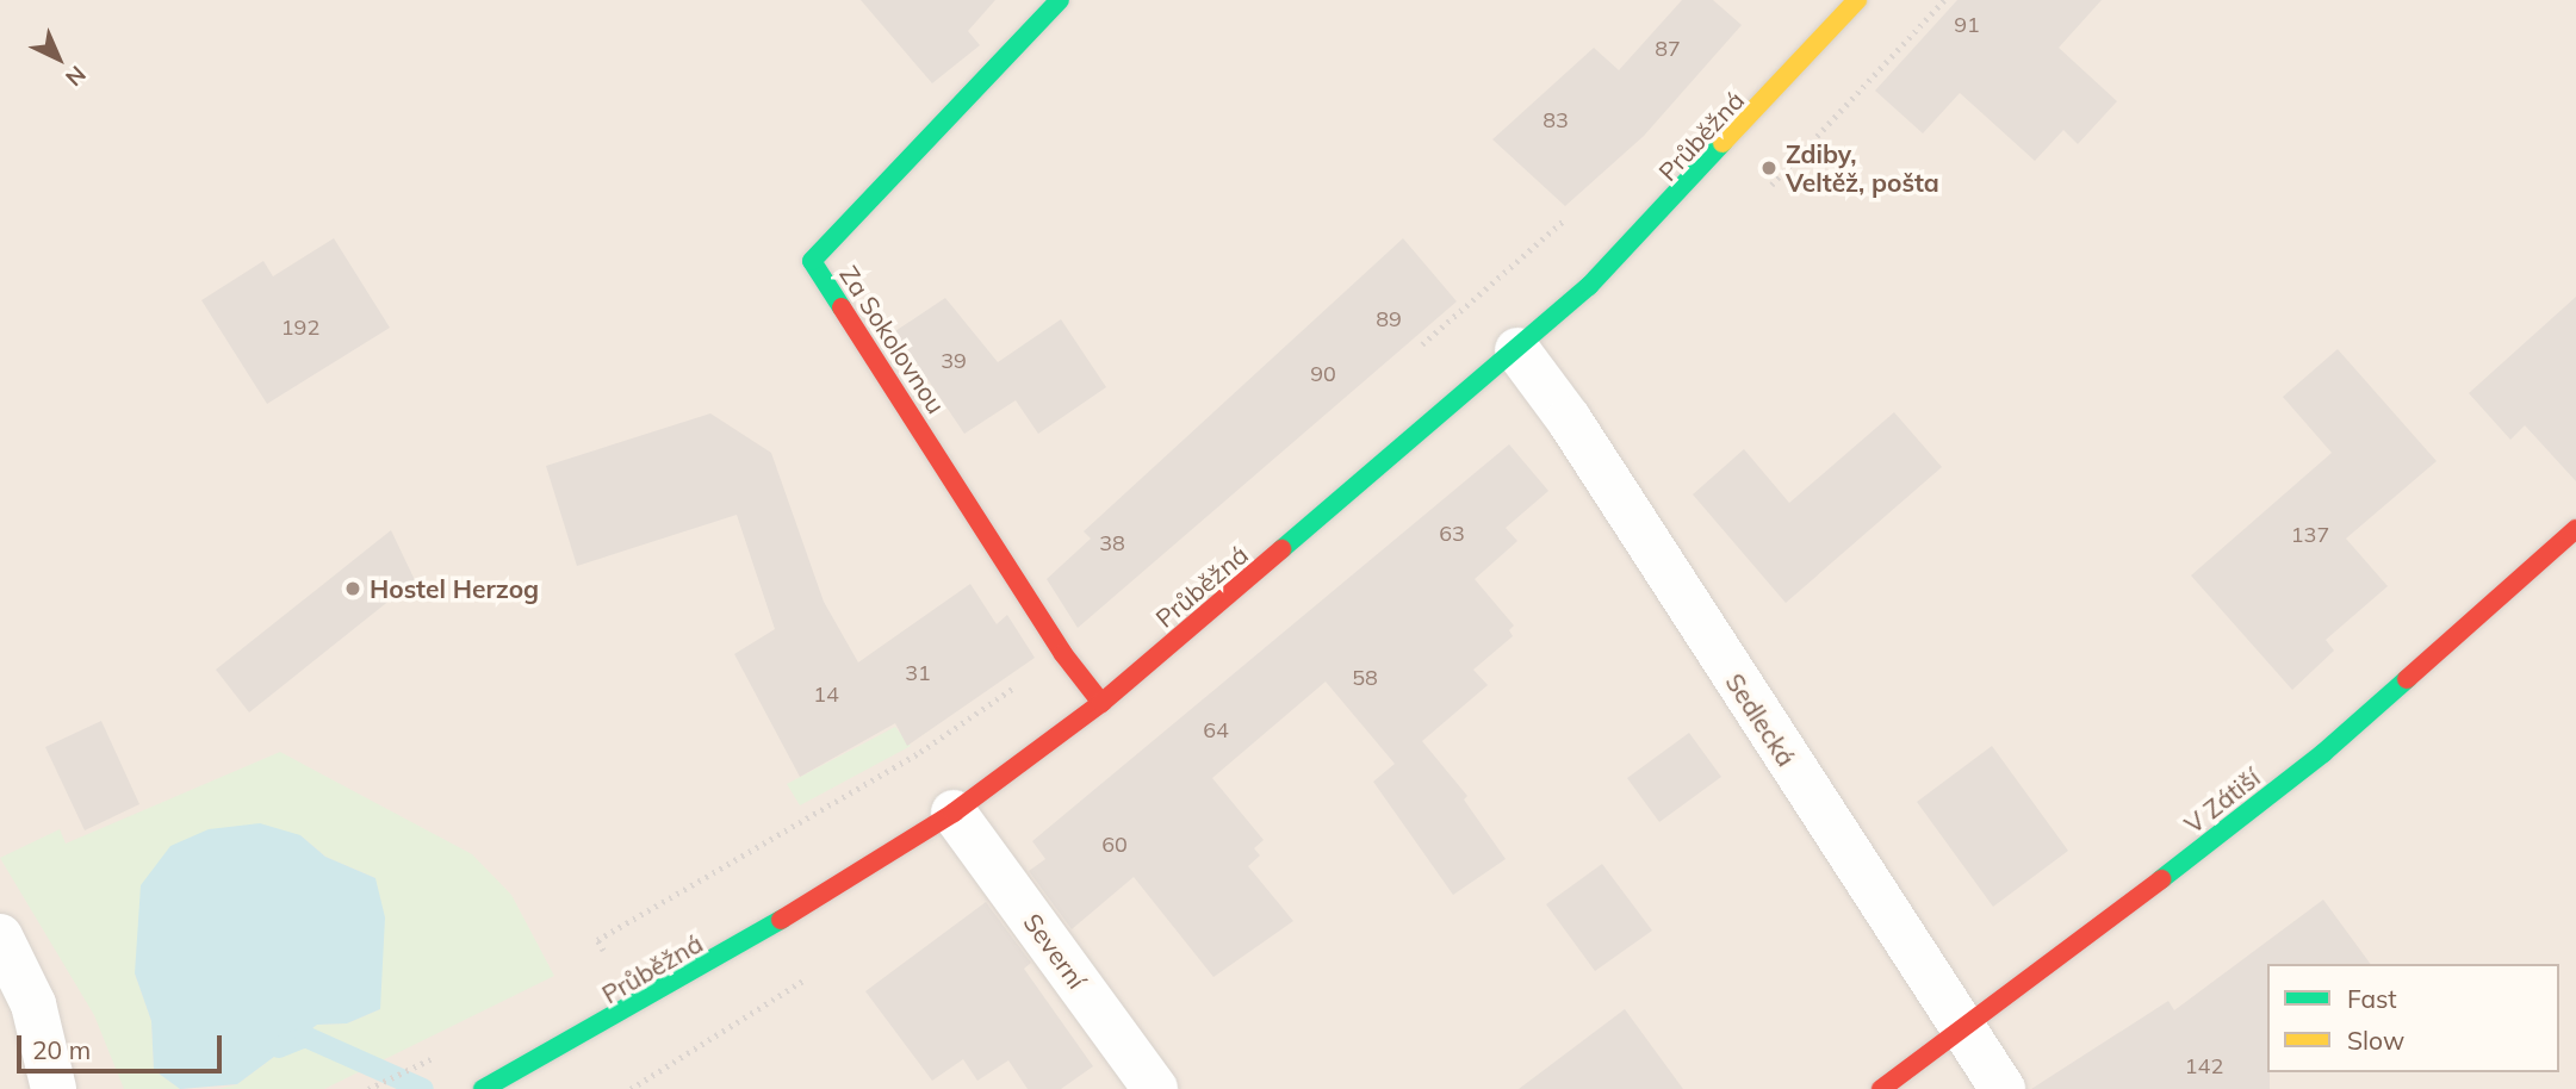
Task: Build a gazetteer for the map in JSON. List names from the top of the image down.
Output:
{
  "streets": {
    "street": [
      "Průběžná",
      "Za Sokolovnou",
      "Sedlecká",
      "V Zátiší",
      "Severní"
    ]
  },
  "crossings": [
    ["Průběžná", "Za Sokolovnou"],
    ["Průběžná", "Sedlecká"],
    ["Průběžná", "Severní"],
    ["Sedlecká", "V Zátiší"]
  ],
  "places": ["Zdiby, Veltěž, pošta", "Hostel Herzog"],
  "house_numbers": [
    "91",
    "87",
    "83",
    "89",
    "192",
    "39",
    "90",
    "63",
    "137",
    "38",
    "31",
    "58",
    "14",
    "64",
    "60",
    "142"
  ],
  "legend": ["Fast", "Slow"],
  "scale_bar": "20 m",
  "north": "bottom right"
}
